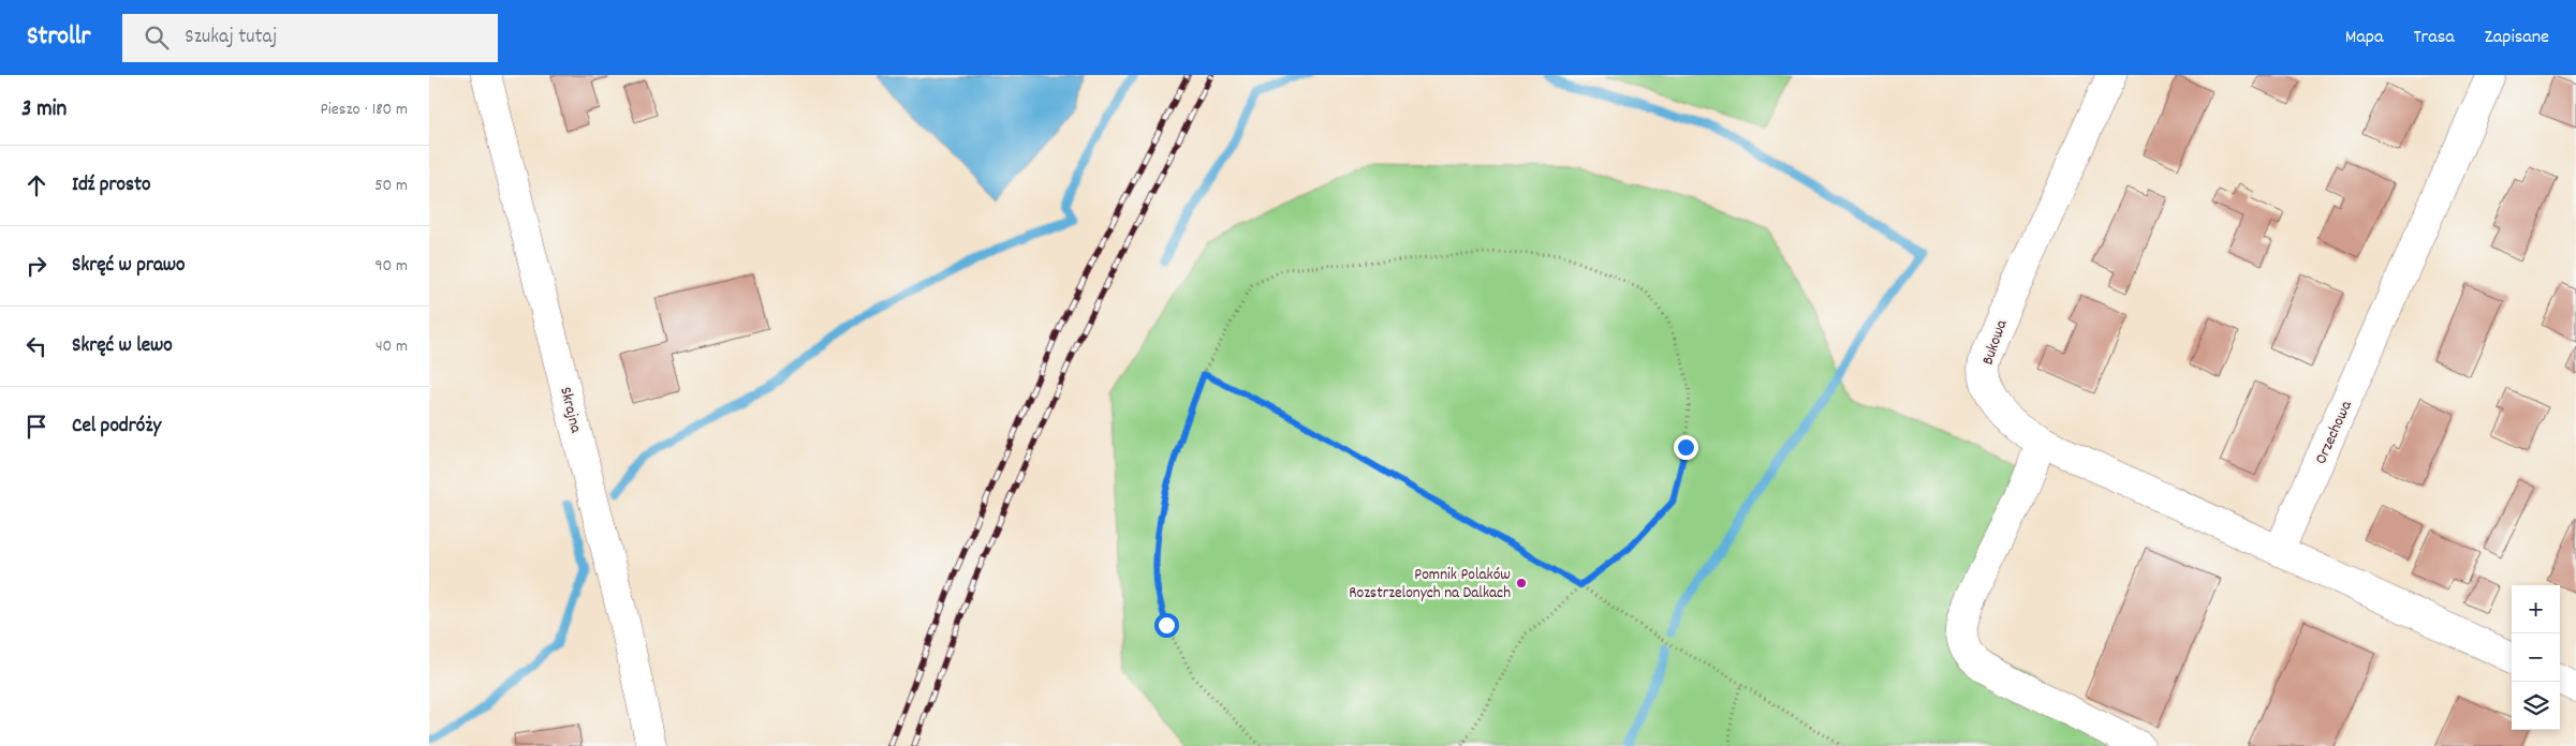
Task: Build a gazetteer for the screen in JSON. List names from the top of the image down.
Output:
{
  "streets": {
    "street": ["Bukowa", "Skrajna", "Orzechowa"]
  },
  "crossings": [
    ["Bukowa", "Orzechowa"]
  ],
  "places": ["Pomnik Polaków Rozstrzelonych na Dalkach"],
  "page": {
    "header": "Strollr",
    "search": "Szukaj tutaj",
    "nav": ["Mapa", "Trasa", "Zapisane"],
    "heading": ["3 min", "Pieszo · 180 m"],
    "list": [
      ["Idź prosto", "50 m"],
      ["Skręć w prawo", "90 m"],
      ["Skręć w lewo", "40 m"],
      "Cel podróży"
    ],
    "map_buttons": ["+", "−"]
  }
}
